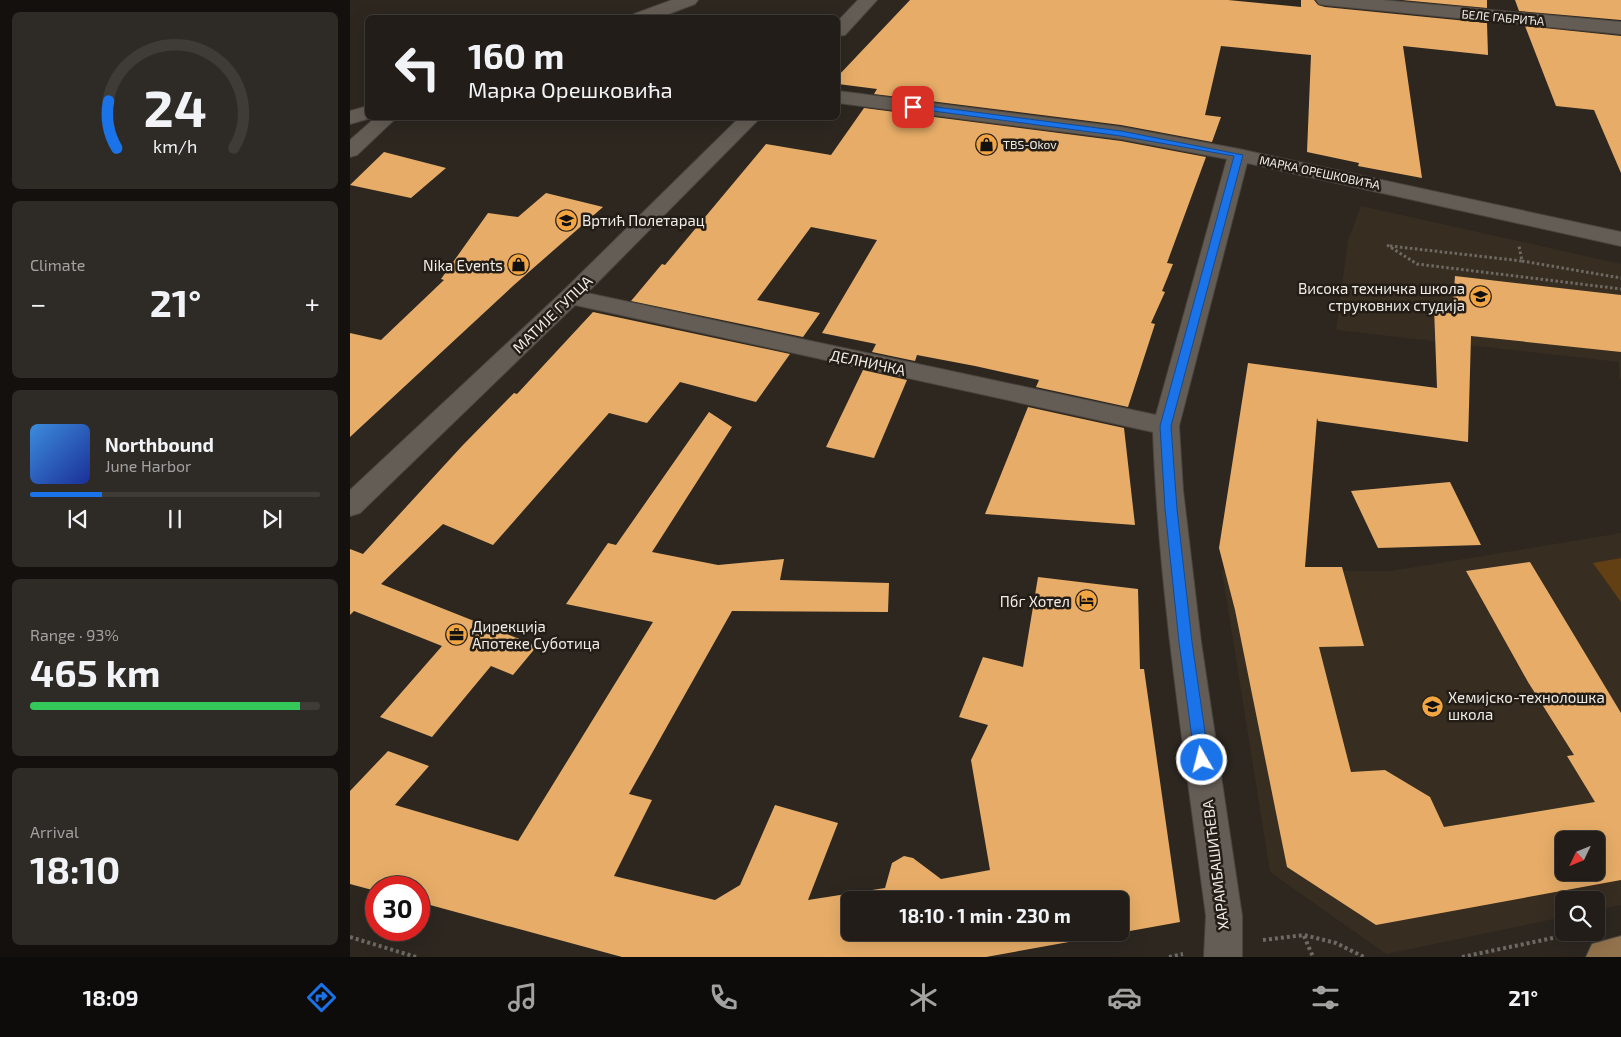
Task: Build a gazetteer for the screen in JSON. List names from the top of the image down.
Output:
{
  "streets": {
    "street": [
      "БЕЛЕ ГАБРИЋА",
      "МАРКА ОРЕШКОВИЋА",
      "МАТИЈЕ ГУПЦА",
      "ДЕЛНИЧКА",
      "ХАРАМБАШИЋЕВА"
    ]
  },
  "crossings": [
    ["МАРКА ОРЕШКОВИЋА", "ХАРАМБАШИЋЕВА"],
    ["МАТИЈЕ ГУПЦА", "ДЕЛНИЧКА"],
    ["ДЕЛНИЧКА", "ХАРАМБАШИЋЕВА"]
  ],
  "places": {
    "shop": ["TBS-Okov", "Nika Events"],
    "school or university": ["Вртић Полетарац", "Висока техничка школа струковних студија", "Хемијско-технолошка школа"],
    "hotel": ["Пбг Хотел"],
    "office": ["Дирекција Апотеке Суботица"]
  },
  "north": "bottom left",
  "page": {
    "turn": ["160 m", "Марка Орешковића"],
    "tile": [
      "Climate",
      ["Range · 93%", "465 km"],
      ["Arrival", "18:10"]
    ],
    "heat": ["−", "21°", "+"],
    "song": ["Northbound", "June Harbor"],
    "limit": "30",
    "trip": "18:10 · 1 min · 230 m",
    "tabs": ["18:09", "21°"],
    "gauge": ["24", "km/h"]
  }
}
